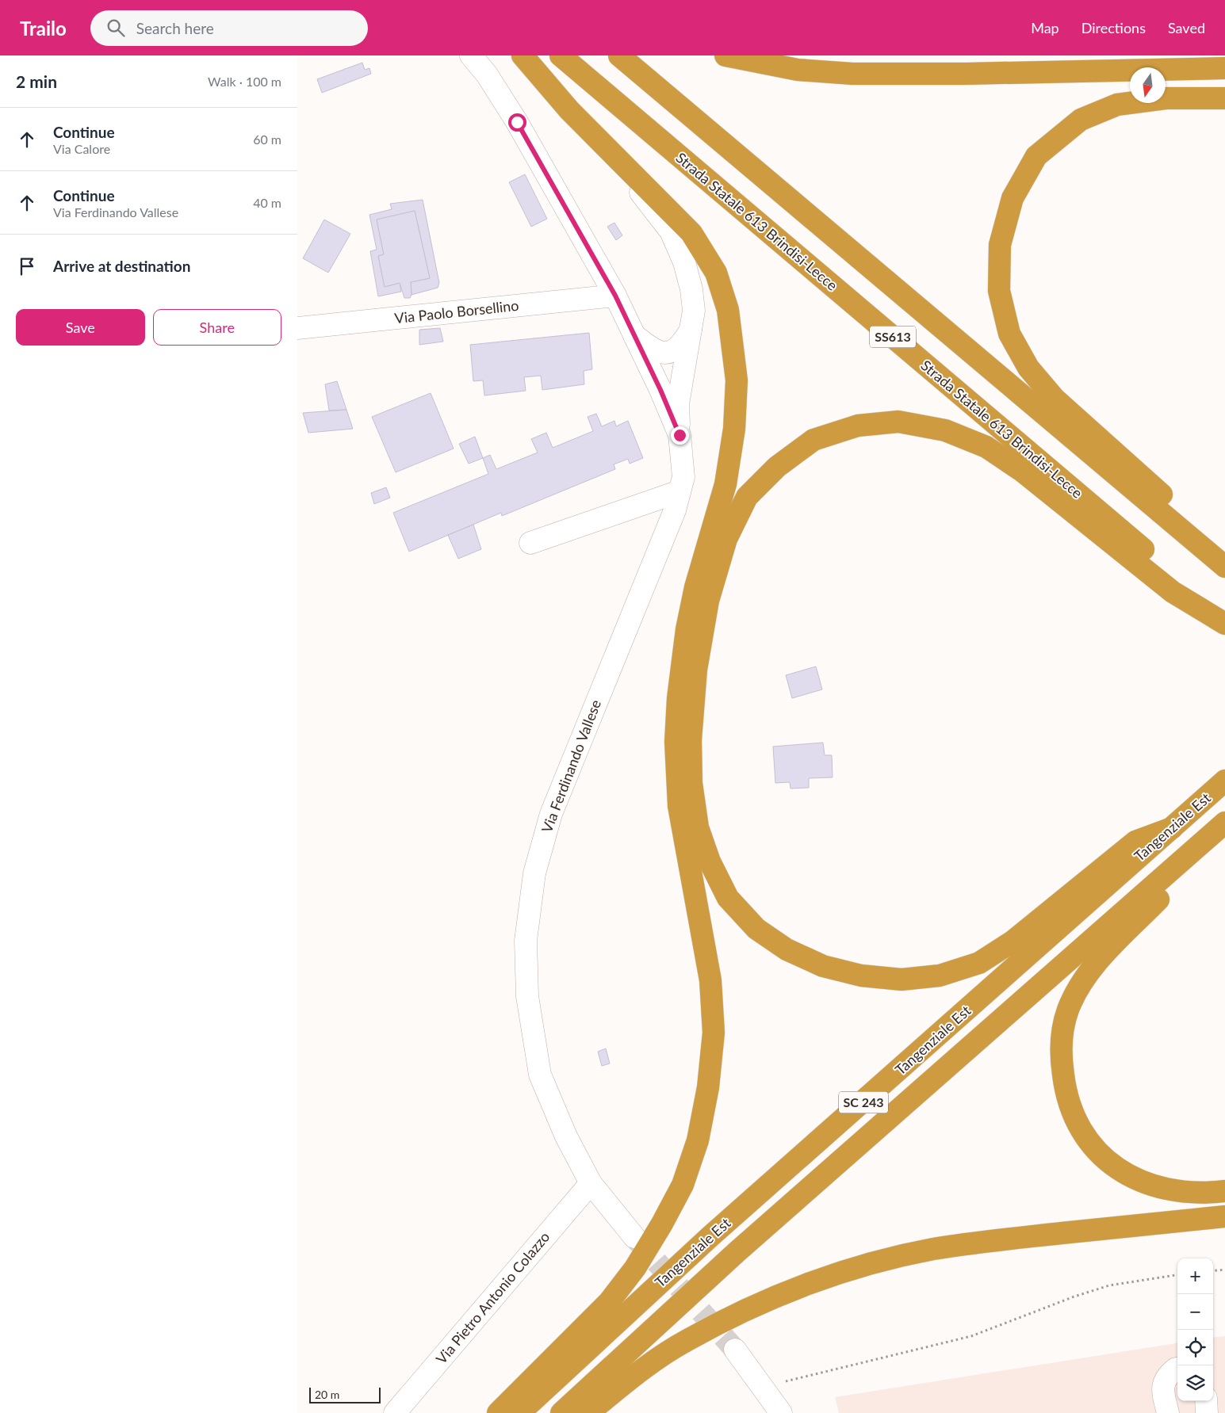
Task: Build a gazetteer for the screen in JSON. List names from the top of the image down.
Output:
{
  "streets": {
    "highway": [
      "Strada Statale 613 Brindisi-Lecce",
      "SS613",
      "Tangenziale Est",
      "SC 243"
    ],
    "street": ["Via Paolo Borsellino", "Via Ferdinando Vallese", "Via Pietro Antonio Colazzo"]
  },
  "crossings": [
    ["Via Paolo Borsellino", "Via Ferdinando Vallese"],
    ["Via Ferdinando Vallese", "Via Pietro Antonio Colazzo"]
  ],
  "scale_bar": "20 m",
  "north": "bottom",
  "page": {
    "header": "Trailo",
    "search": "Search here",
    "nav": ["Map", "Directions", "Saved"],
    "heading": ["2 min", "Walk · 100 m"],
    "list": [
      ["Continue", "Via Calore", "60 m"],
      ["Continue", "Via Ferdinando Vallese", "40 m"],
      "Arrive at destination"
    ],
    "buttons": ["Save", "Share"],
    "map_buttons": ["+", "−"],
    "scale": "20 m"
  }
}
